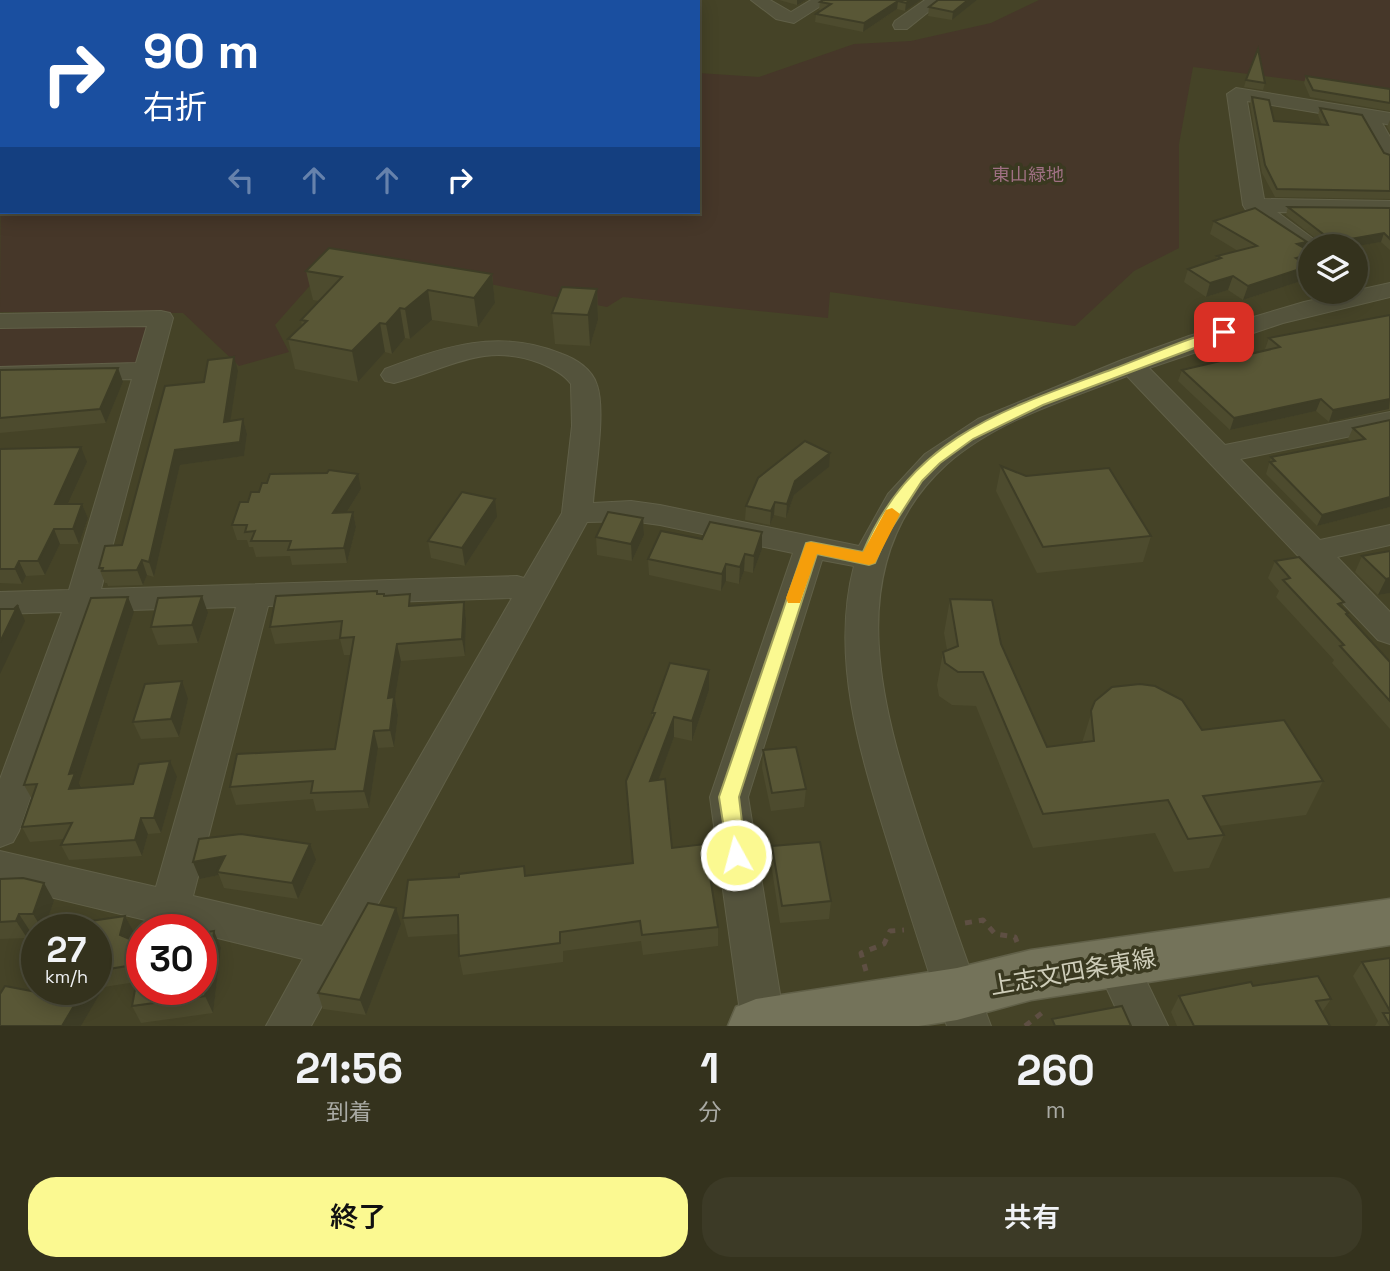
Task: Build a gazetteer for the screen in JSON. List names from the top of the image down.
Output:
{
  "streets": {
    "main road": ["上志文四条東線"]
  },
  "parks": ["東山緑地"],
  "page": {
    "turn": ["90 m", "右折"],
    "speed": "27 km/h",
    "limit": "30",
    "eta": [
      "21:56",
      "到着",
      "1",
      "分",
      "260",
      "m"
    ],
    "buttons": ["終了", "共有"]
  }
}
